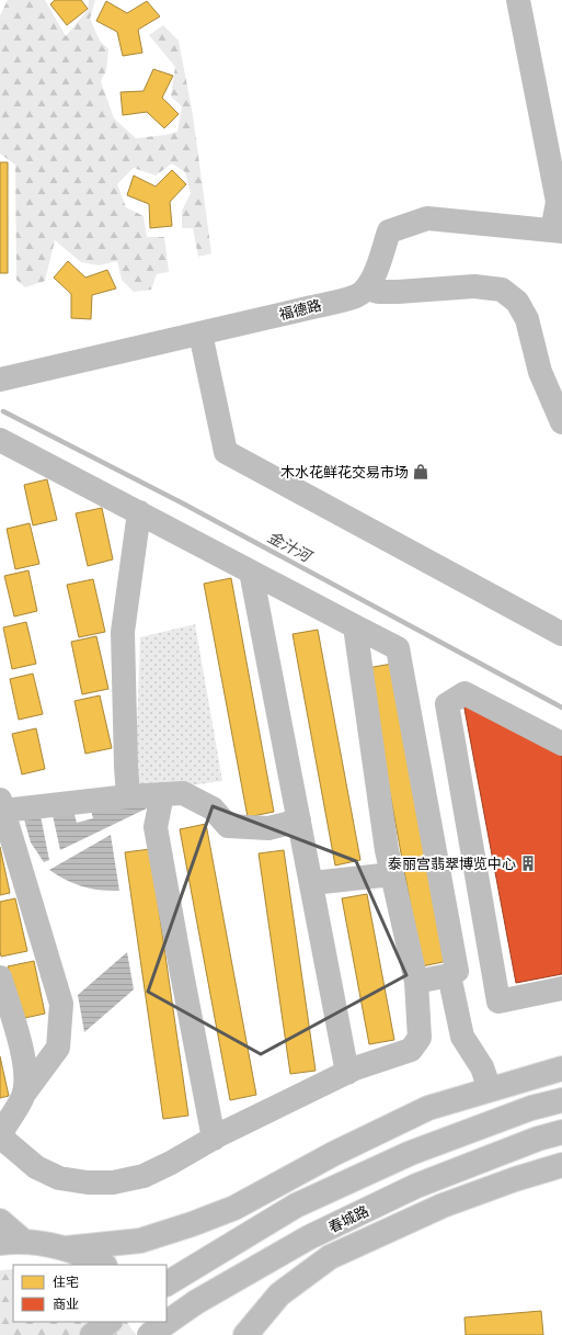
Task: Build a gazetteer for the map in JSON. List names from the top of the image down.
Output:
{
  "streets": {
    "main road": ["春城路"],
    "street": ["福德路"]
  },
  "water": ["金汁河"],
  "places": {
    "shop": ["木水花鲜花交易市场"],
    "building": ["泰丽宫翡翠博览中心"]
  },
  "legend": ["住宅", "商业"]
}
